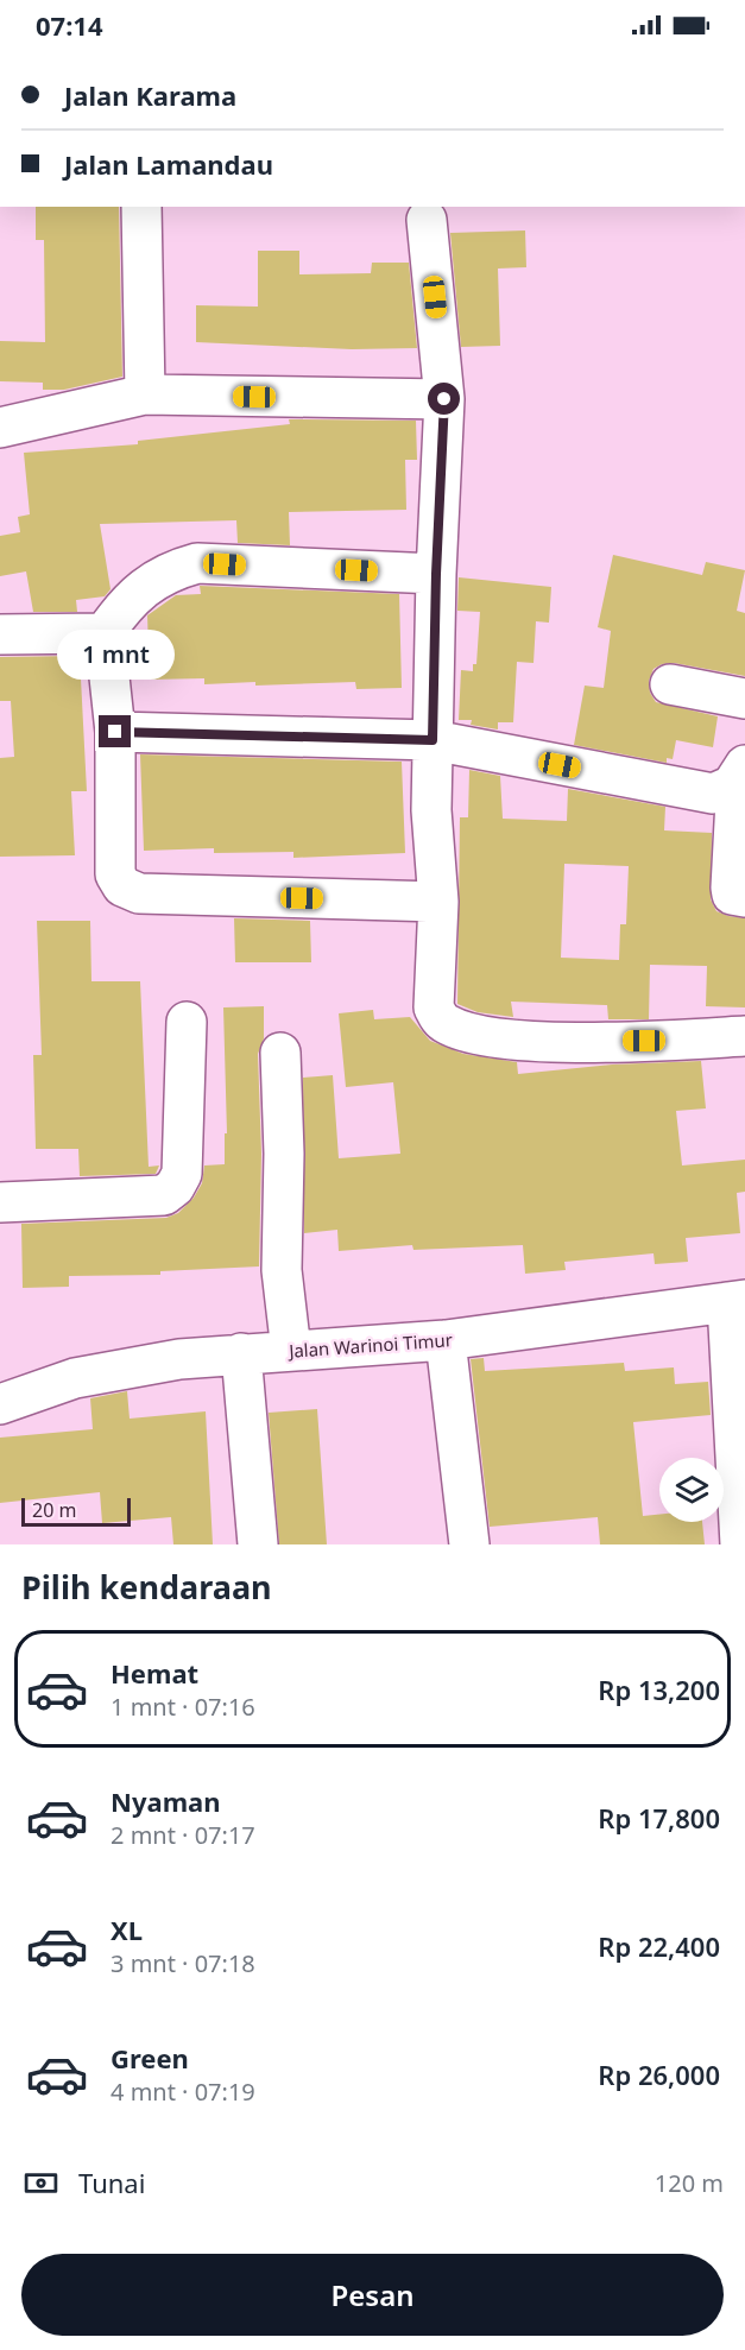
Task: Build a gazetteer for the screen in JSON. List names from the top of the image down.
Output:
{
  "streets": {
    "street": ["Jalan Warinoi Timur"]
  },
  "scale_bar": "20 m",
  "page": {
    "status": "07:14",
    "banner": ["Jalan Karama", "Jalan Lamandau"],
    "bubble": "1 mnt",
    "scale": "20 m",
    "heading": "Pilih kendaraan",
    "list": [
      {
        "name": "Hemat",
        "note": "1 mnt · 07:16",
        "value": "Rp 13,200"
      },
      {
        "name": "Nyaman",
        "note": "2 mnt · 07:17",
        "value": "Rp 17,800"
      },
      {
        "name": "XL",
        "note": "3 mnt · 07:18",
        "value": "Rp 22,400"
      },
      {
        "name": "Green",
        "note": "4 mnt · 07:19",
        "value": "Rp 26,000"
      }
    ],
    "pay": ["Tunai", "120 m"],
    "buttons": "Pesan"
  }
}
